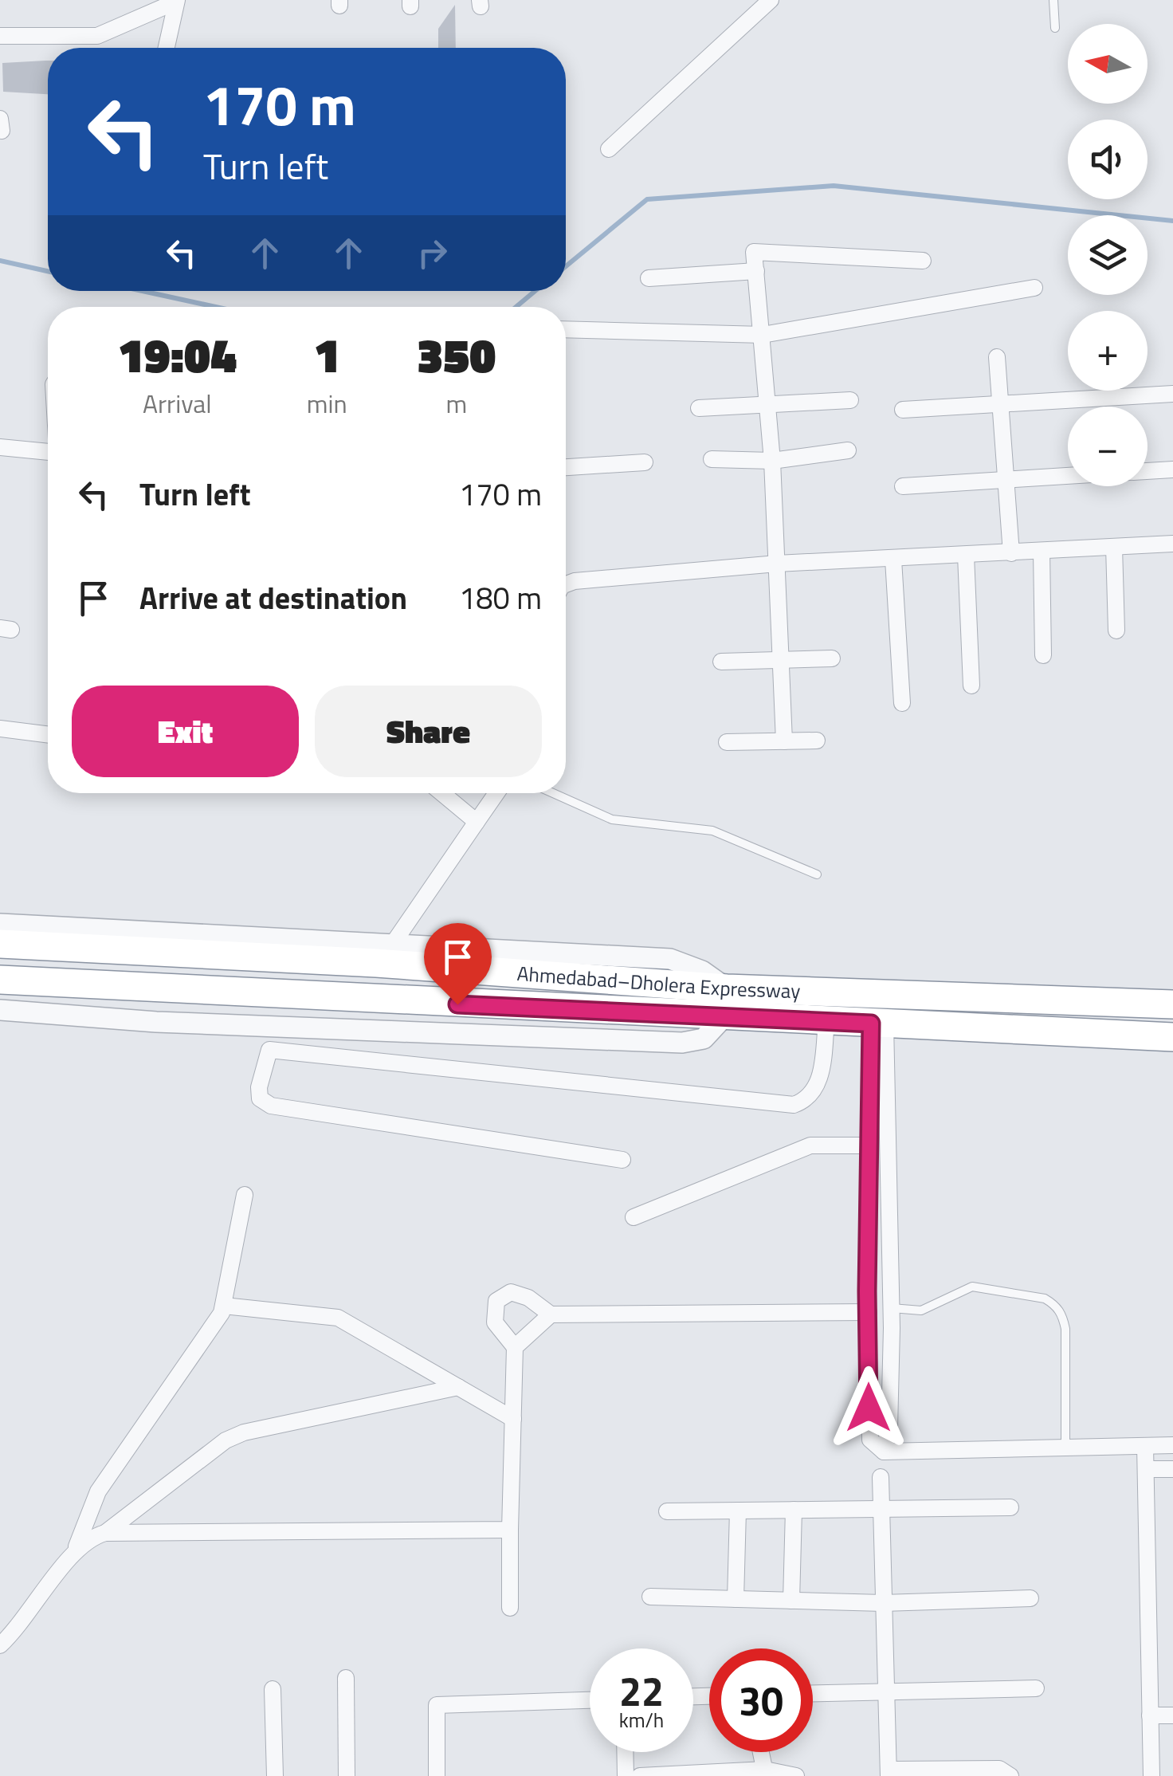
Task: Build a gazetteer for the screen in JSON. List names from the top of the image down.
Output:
{
  "streets": {
    "highway": ["Ahmedabad–Dholera Expressway"]
  },
  "north": "left",
  "page": {
    "map_buttons": ["+", "−"],
    "turn": ["170 m", "Turn left"],
    "eta": [
      "19:04",
      "Arrival",
      "1",
      "min",
      "350",
      "m"
    ],
    "list": [
      {
        "name": "Turn left",
        "value": "170 m"
      },
      {
        "name": "Arrive at destination",
        "value": "180 m"
      }
    ],
    "buttons": ["Exit", "Share"],
    "speed": "22 km/h",
    "limit": "30"
  }
}
